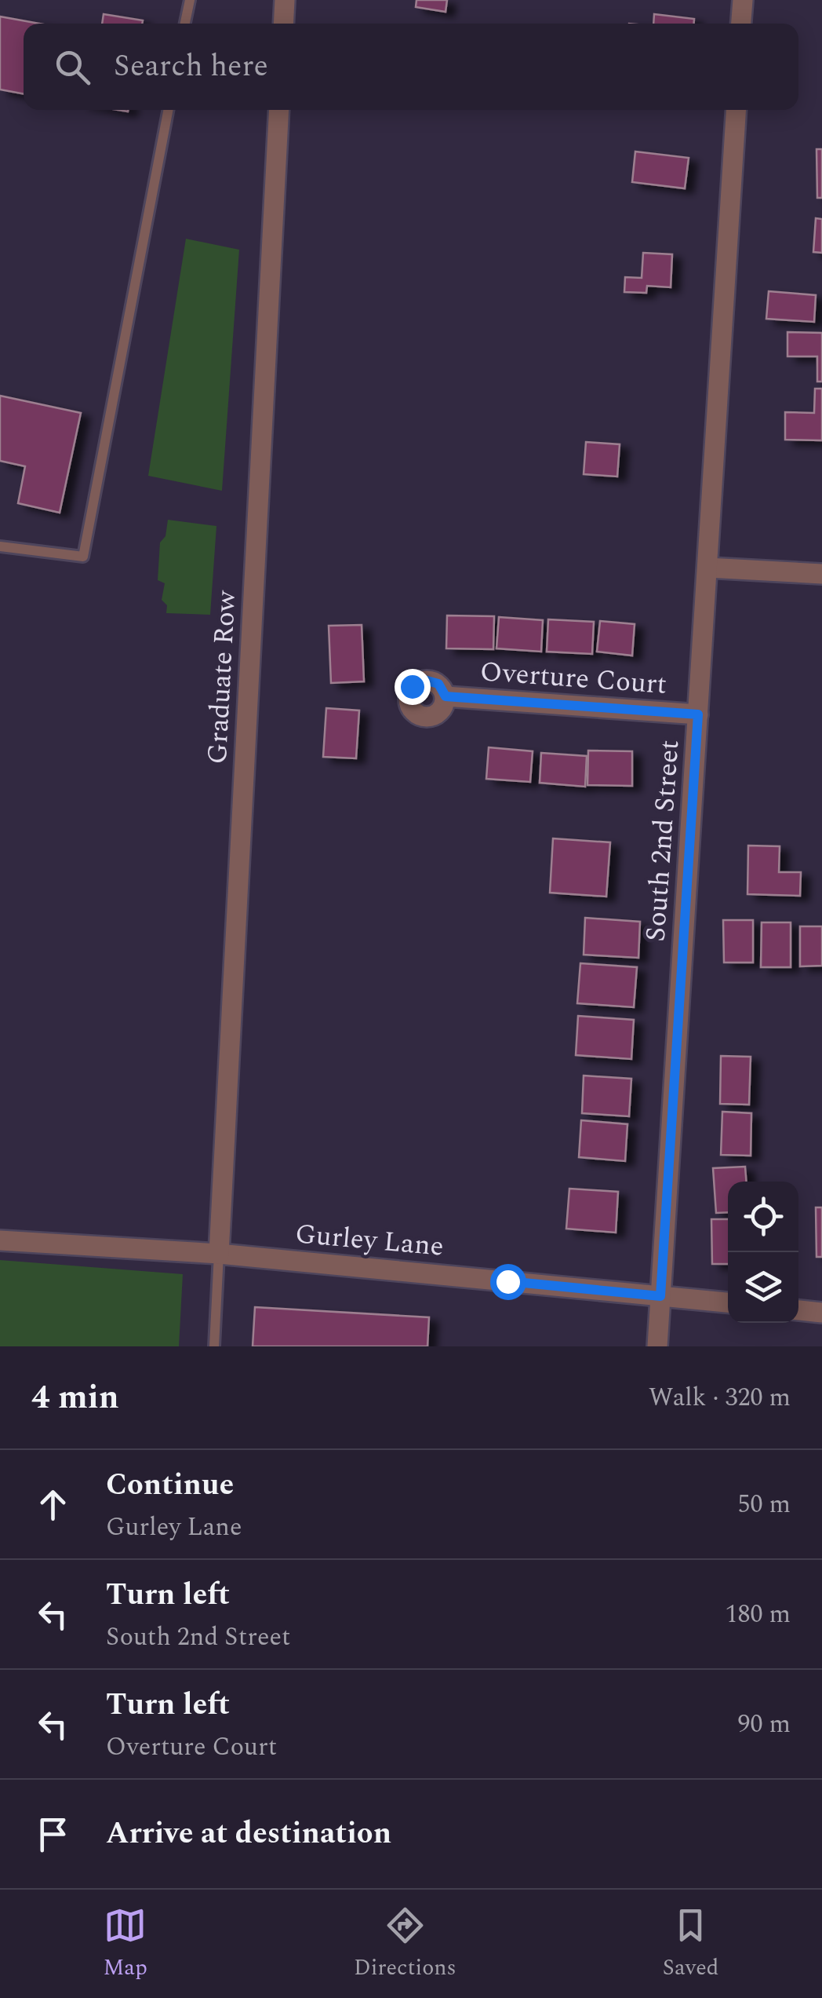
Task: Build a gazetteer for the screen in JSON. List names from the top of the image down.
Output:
{
  "streets": {
    "street": [
      "Graduate Row",
      "Overture Court",
      "South 2nd Street",
      "Gurley Lane"
    ]
  },
  "crossings": [
    ["Graduate Row", "Gurley Lane"],
    ["Overture Court", "South 2nd Street"],
    ["South 2nd Street", "Gurley Lane"]
  ],
  "page": {
    "search": "Search here",
    "heading": ["4 min", "Walk · 320 m"],
    "list": [
      ["Continue", "Gurley Lane", "50 m"],
      ["Turn left", "South 2nd Street", "180 m"],
      ["Turn left", "Overture Court", "90 m"],
      "Arrive at destination"
    ],
    "nav": ["Map", "Directions", "Saved"]
  }
}
